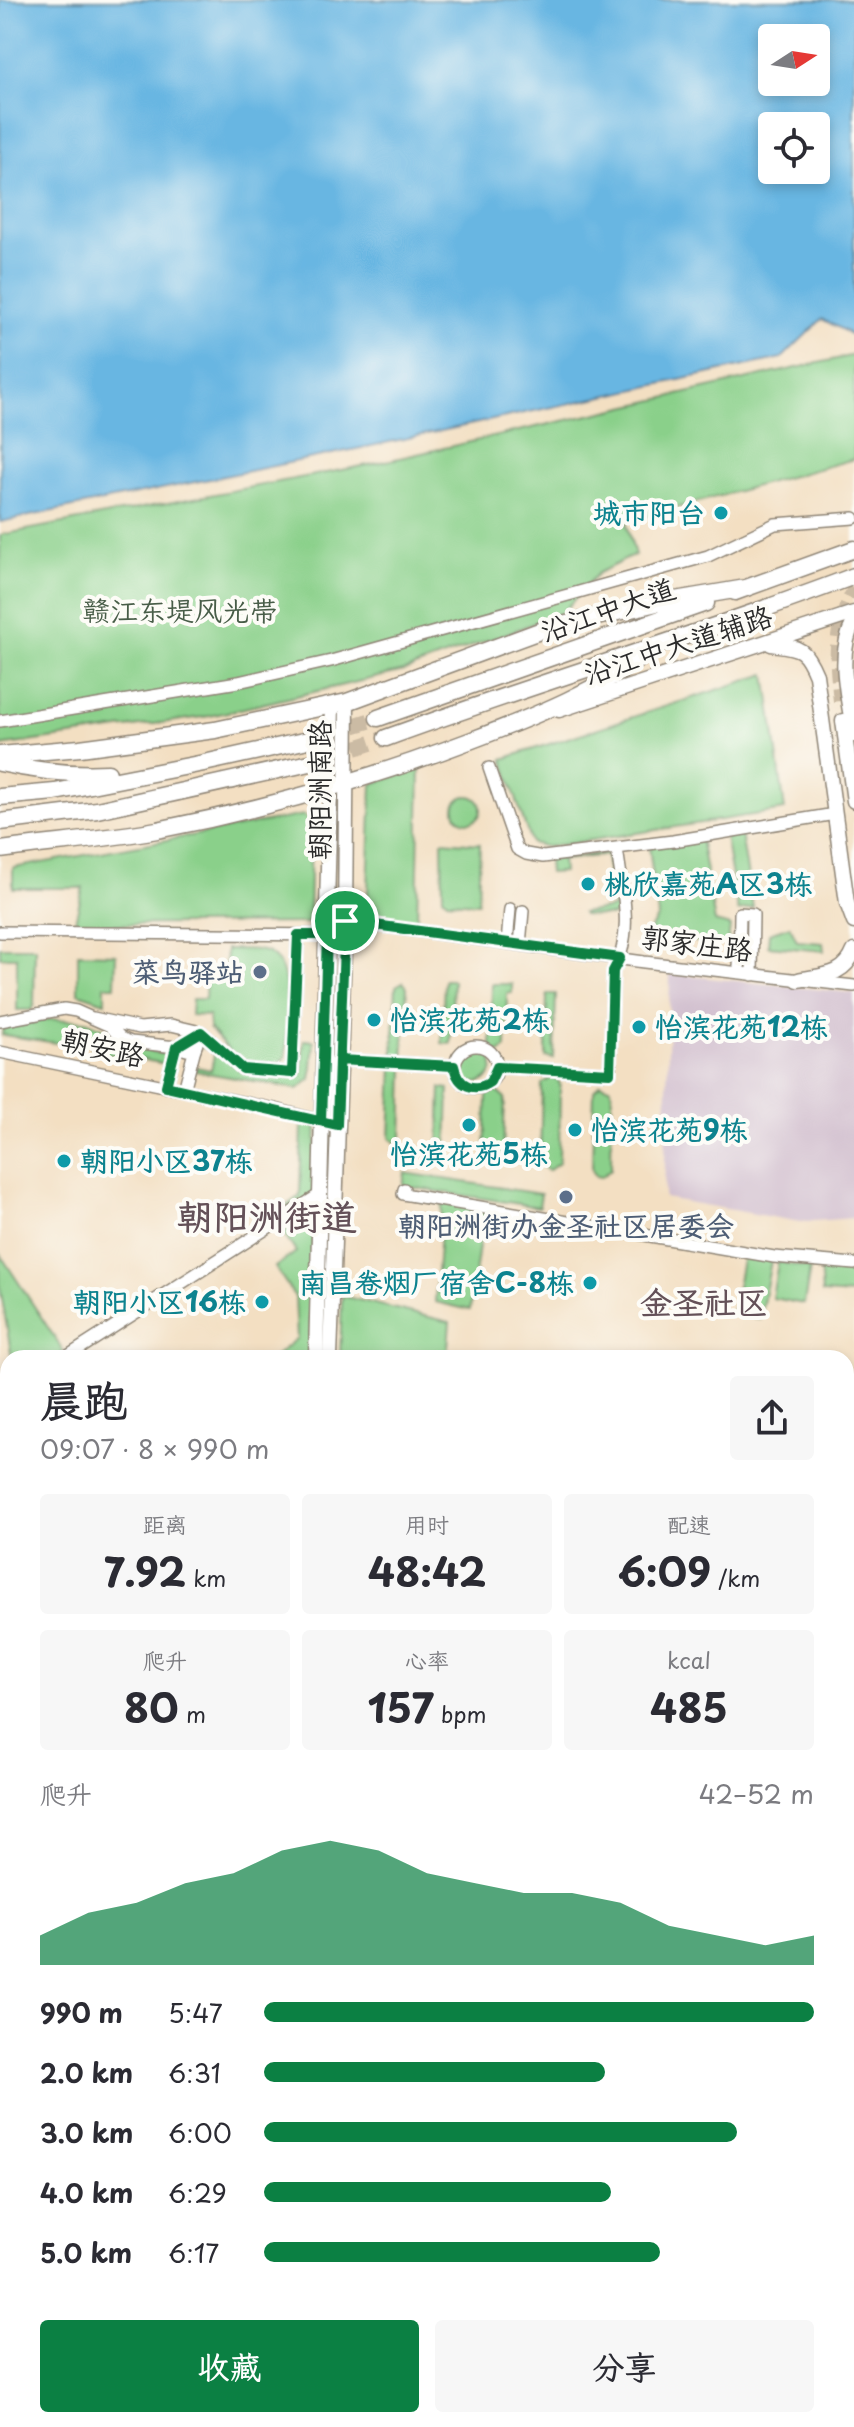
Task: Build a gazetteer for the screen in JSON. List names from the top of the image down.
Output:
{
  "streets": {
    "highway": ["沿江中大道"],
    "main road": ["沿江中大道辅路", "朝阳洲南路"],
    "street": ["郭家庄路", "朝安路"]
  },
  "crossings": [
    ["朝阳洲南路", "郭家庄路"],
    ["朝阳洲南路", "朝安路"]
  ],
  "districts": ["朝阳洲街道", "金圣社区"],
  "parks": ["赣江东堤风光带"],
  "places": [
    "城市阳台",
    "桃欣嘉苑A区3栋",
    "菜鸟驿站",
    "怡滨花苑2栋",
    "怡滨花苑12栋",
    "怡滨花苑5栋",
    "怡滨花苑9栋",
    "朝阳小区37栋",
    "朝阳洲街办金圣社区居委会",
    "南昌卷烟厂宿舍C-8栋",
    "朝阳小区16栋"
  ],
  "north": "right",
  "page": {
    "heading": ["晨跑", "09:07 · 8 × 990 m"],
    "stats": [
      ["距离", "7.92 km"],
      ["用时", "48:42"],
      ["配速", "6:09 /km"],
      ["爬升", "80 m"],
      ["心率", "157 bpm"],
      ["kcal", "485"]
    ],
    "chart": ["爬升", "42–52 m"],
    "list": [
      {
        "name": "990 m",
        "note": "5:47"
      },
      {
        "name": "2.0 km",
        "note": "6:31"
      },
      {
        "name": "3.0 km",
        "note": "6:00"
      },
      {
        "name": "4.0 km",
        "note": "6:29"
      },
      {
        "name": "5.0 km",
        "note": "6:17"
      }
    ],
    "buttons": ["收藏", "分享"]
  }
}
